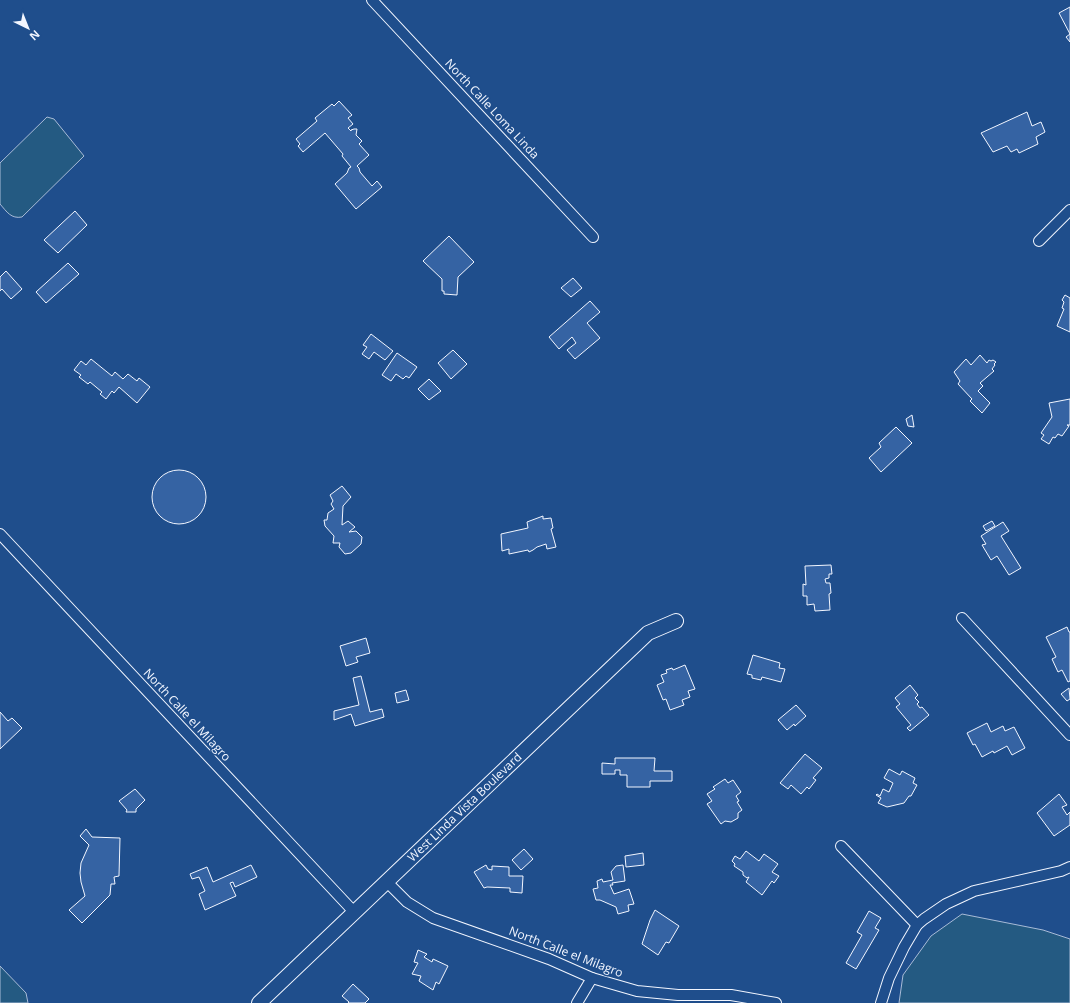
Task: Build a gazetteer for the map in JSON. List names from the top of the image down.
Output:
{
  "streets": {
    "street": ["North Calle Loma Linda", "North Calle el Milagro", "West Linda Vista Boulevard"]
  },
  "crossings": [
    ["North Calle el Milagro", "West Linda Vista Boulevard"]
  ],
  "north": "bottom right"
}
